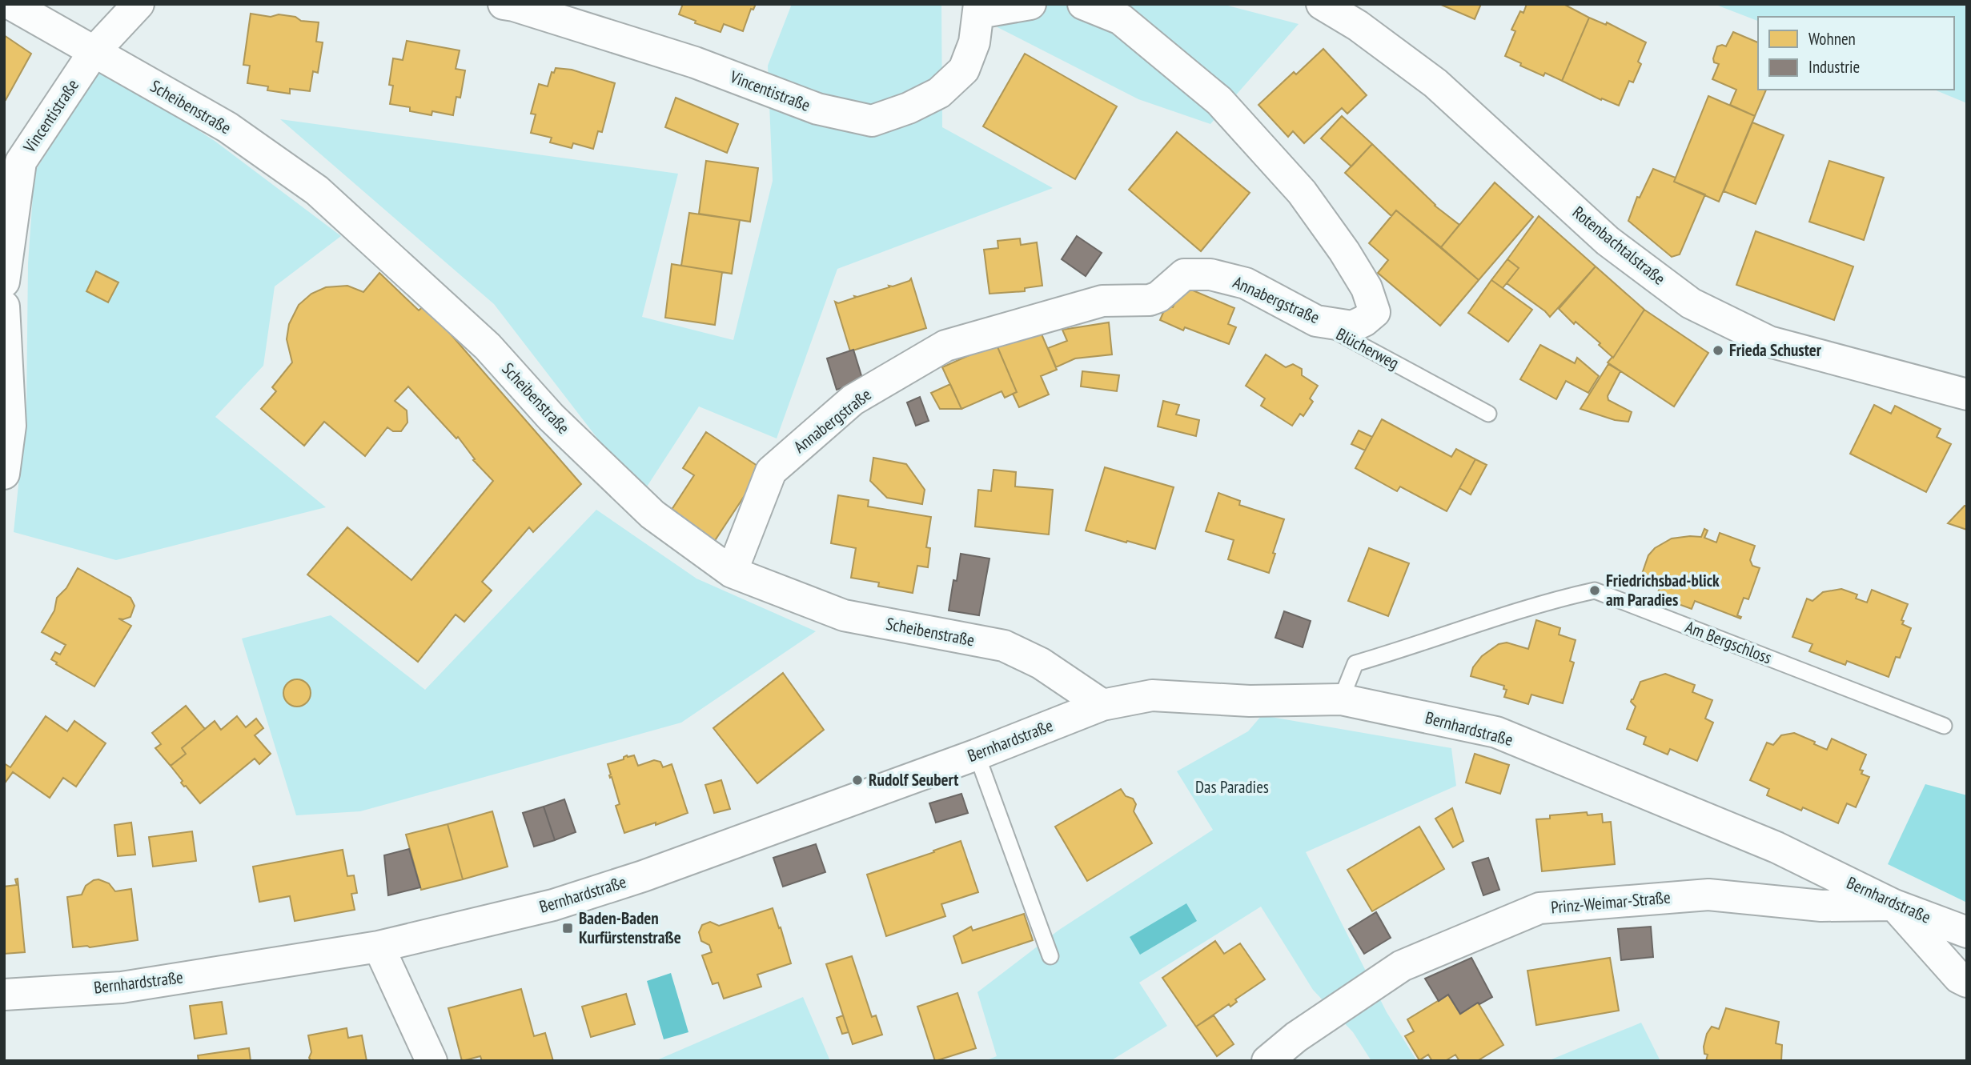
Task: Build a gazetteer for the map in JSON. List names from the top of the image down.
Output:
{
  "streets": {
    "street": [
      "Vincentistraße",
      "Scheibenstraße",
      "Rotenbachtalstraße",
      "Annabergstraße",
      "Bernhardstraße",
      "Prinz-Weimar-Straße"
    ],
    "lane": ["Blücherweg", "Am Bergschloss"]
  },
  "crossings": [
    ["Vincentistraße", "Scheibenstraße"],
    ["Scheibenstraße", "Annabergstraße"],
    ["Scheibenstraße", "Bernhardstraße"],
    ["Annabergstraße", "Blücherweg"],
    ["Am Bergschloss", "Bernhardstraße"],
    ["Bernhardstraße", "Prinz-Weimar-Straße"]
  ],
  "parks": ["Das Paradies"],
  "places": {
    "other": ["Frieda Schuster", "Friedrichsbad-blick am Paradies", "Rudolf Seubert"],
    "transit": ["Baden-Baden Kurfürstenstraße"]
  },
  "legend": ["Wohnen", "Industrie"]
}
